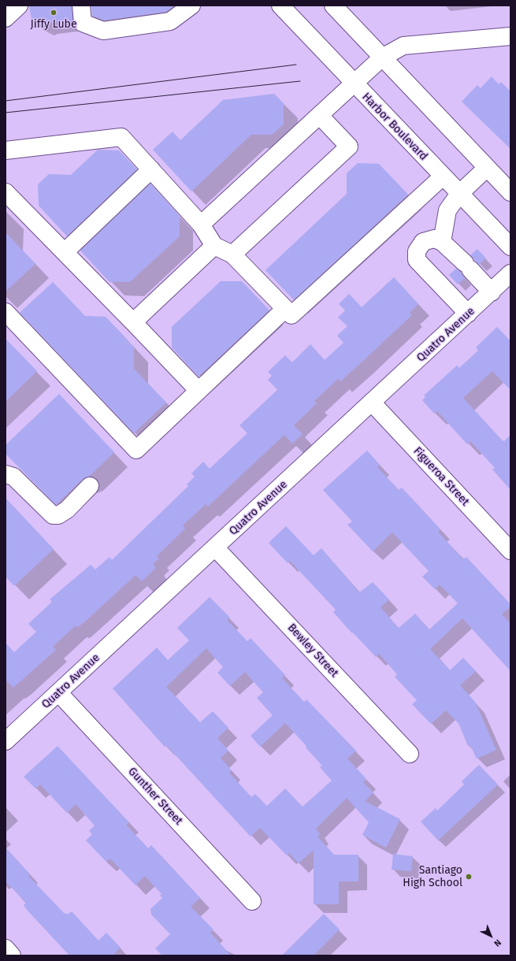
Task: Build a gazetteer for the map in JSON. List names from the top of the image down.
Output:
{
  "streets": {
    "street": [
      "Harbor Boulevard",
      "Quatro Avenue",
      "Figueroa Street",
      "Bewley Street",
      "Gunther Street"
    ]
  },
  "crossings": [
    ["Quatro Avenue", "Figueroa Street"],
    ["Quatro Avenue", "Bewley Street"],
    ["Quatro Avenue", "Gunther Street"]
  ],
  "places": ["Jiffy Lube", "Santiago High School"],
  "north": "bottom right"
}
